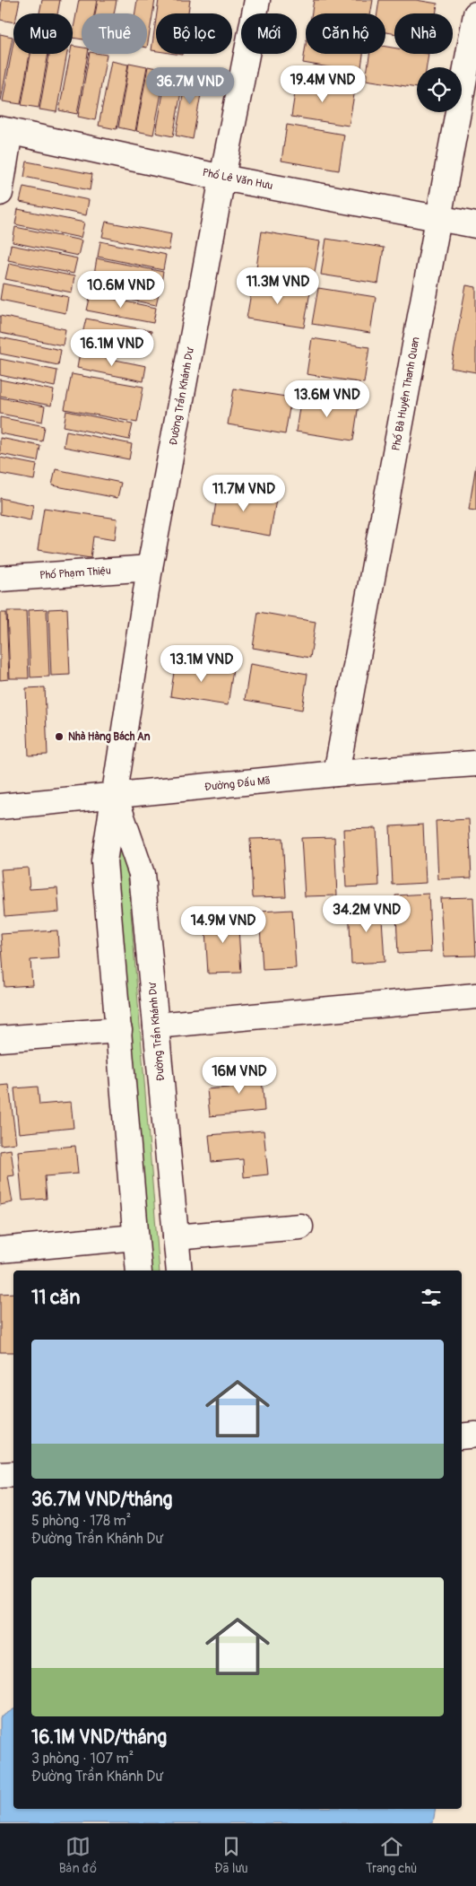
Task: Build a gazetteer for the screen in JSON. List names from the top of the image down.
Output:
{
  "streets": {
    "street": [
      "Phố Lê Văn Hưu",
      "Phố Bà Huyện Thanh Quan",
      "Đường Trần Khánh Dư",
      "Phố Phạm Thiệu",
      "Đường Đấu Mã"
    ]
  },
  "crossings": [
    ["Phố Lê Văn Hưu", "Phố Bà Huyện Thanh Quan"],
    ["Phố Lê Văn Hưu", "Đường Trần Khánh Dư"],
    ["Phố Bà Huyện Thanh Quan", "Đường Đấu Mã"],
    ["Đường Trần Khánh Dư", "Phố Phạm Thiệu"],
    ["Đường Trần Khánh Dư", "Đường Đấu Mã"]
  ],
  "places": ["Nhà Hàng Bách An"],
  "page": {
    "chip": [
      "Mua",
      "Thuê",
      "Bộ lọc",
      "Mới",
      "Căn hộ",
      "Nhà"
    ],
    "price": [
      "19.4M VND",
      "36.7M VND",
      "11.3M VND",
      "10.6M VND",
      "16.1M VND",
      "13.6M VND",
      "11.7M VND",
      "13.1M VND",
      "34.2M VND",
      "14.9M VND",
      "16M VND"
    ],
    "heading": "11 căn",
    "list": [
      {
        "name": "36.7M VND/tháng",
        "note": "5 phòng · 178 m² · Đường Trần Khánh Dư"
      },
      {
        "name": "16.1M VND/tháng",
        "note": "3 phòng · 107 m² · Đường Trần Khánh Dư"
      }
    ],
    "tabs": ["Bản đồ", "Đã lưu", "Trang chủ"]
  }
}
